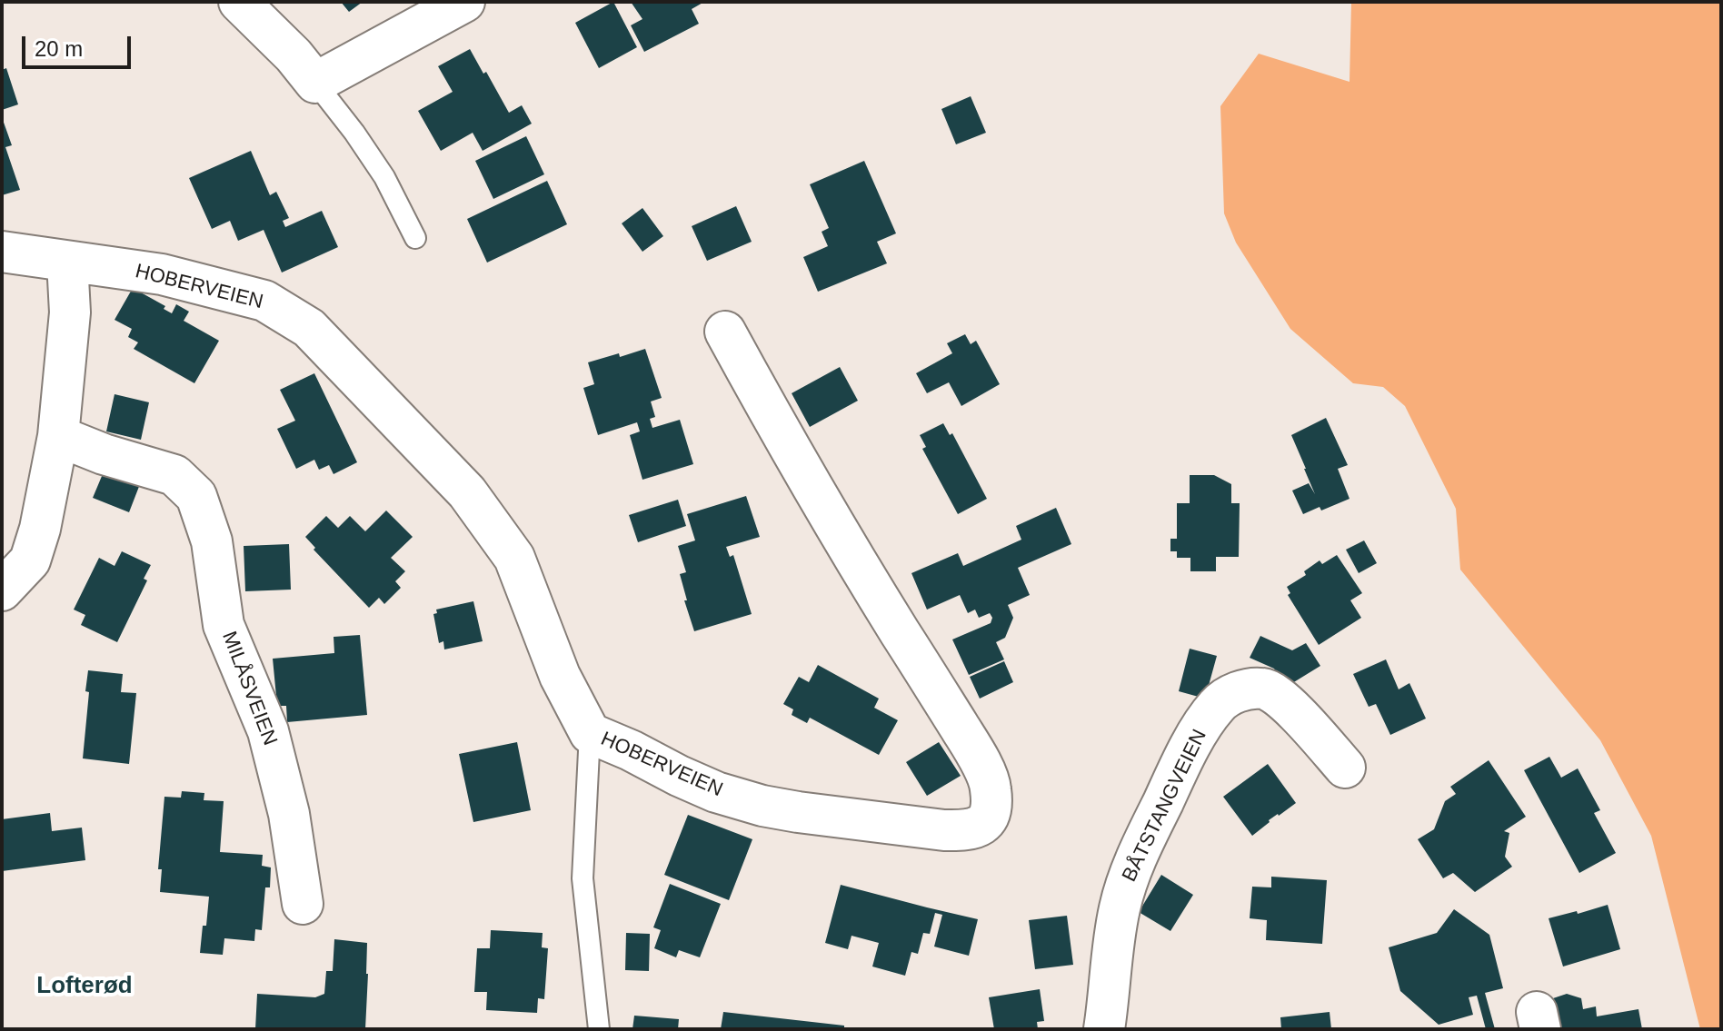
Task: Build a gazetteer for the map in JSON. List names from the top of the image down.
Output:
{
  "streets": {
    "street": ["HOBERVEIEN", "MILÅSVEIEN", "BÅTSTANGVEIEN"]
  },
  "districts": ["Lofterød"],
  "scale_bar": "20 m"
}
